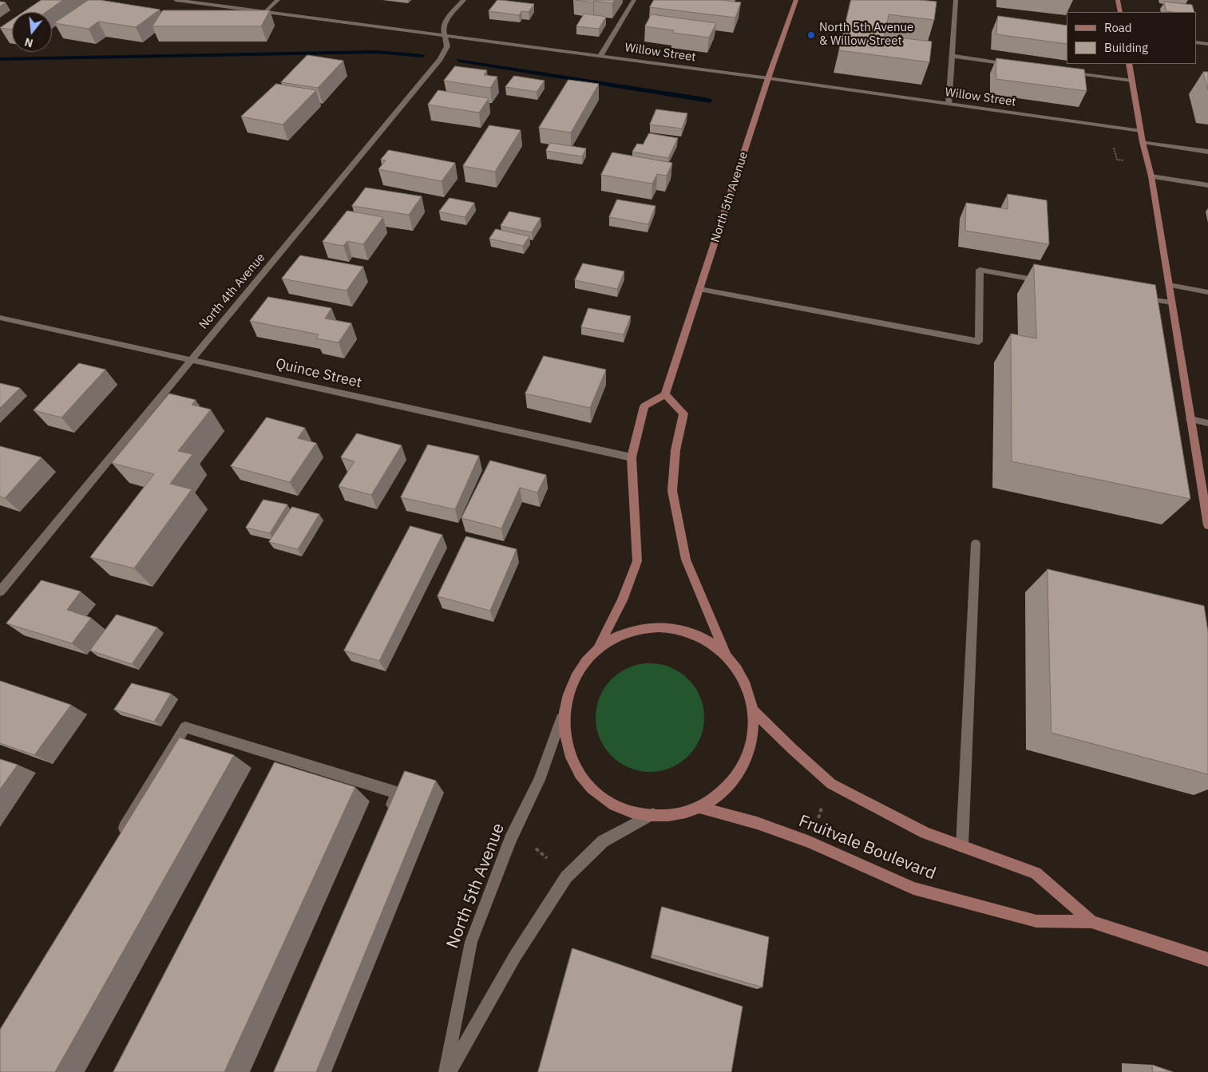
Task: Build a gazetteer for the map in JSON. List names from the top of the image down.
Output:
{
  "streets": {
    "main road": ["North 5th Avenue", "Fruitvale Boulevard"],
    "street": ["Willow Street", "North 4th Avenue", "Quince Street"]
  },
  "crossings": [
    ["Willow Street", "North 5th Avenue"],
    ["Willow Street", "North 4th Avenue"],
    ["North 5th Avenue", "Fruitvale Boulevard"],
    ["North 4th Avenue", "Quince Street"]
  ],
  "places": ["North 5th Avenue & Willow Street"],
  "legend": ["Road", "Building"],
  "north": "bottom"
}
